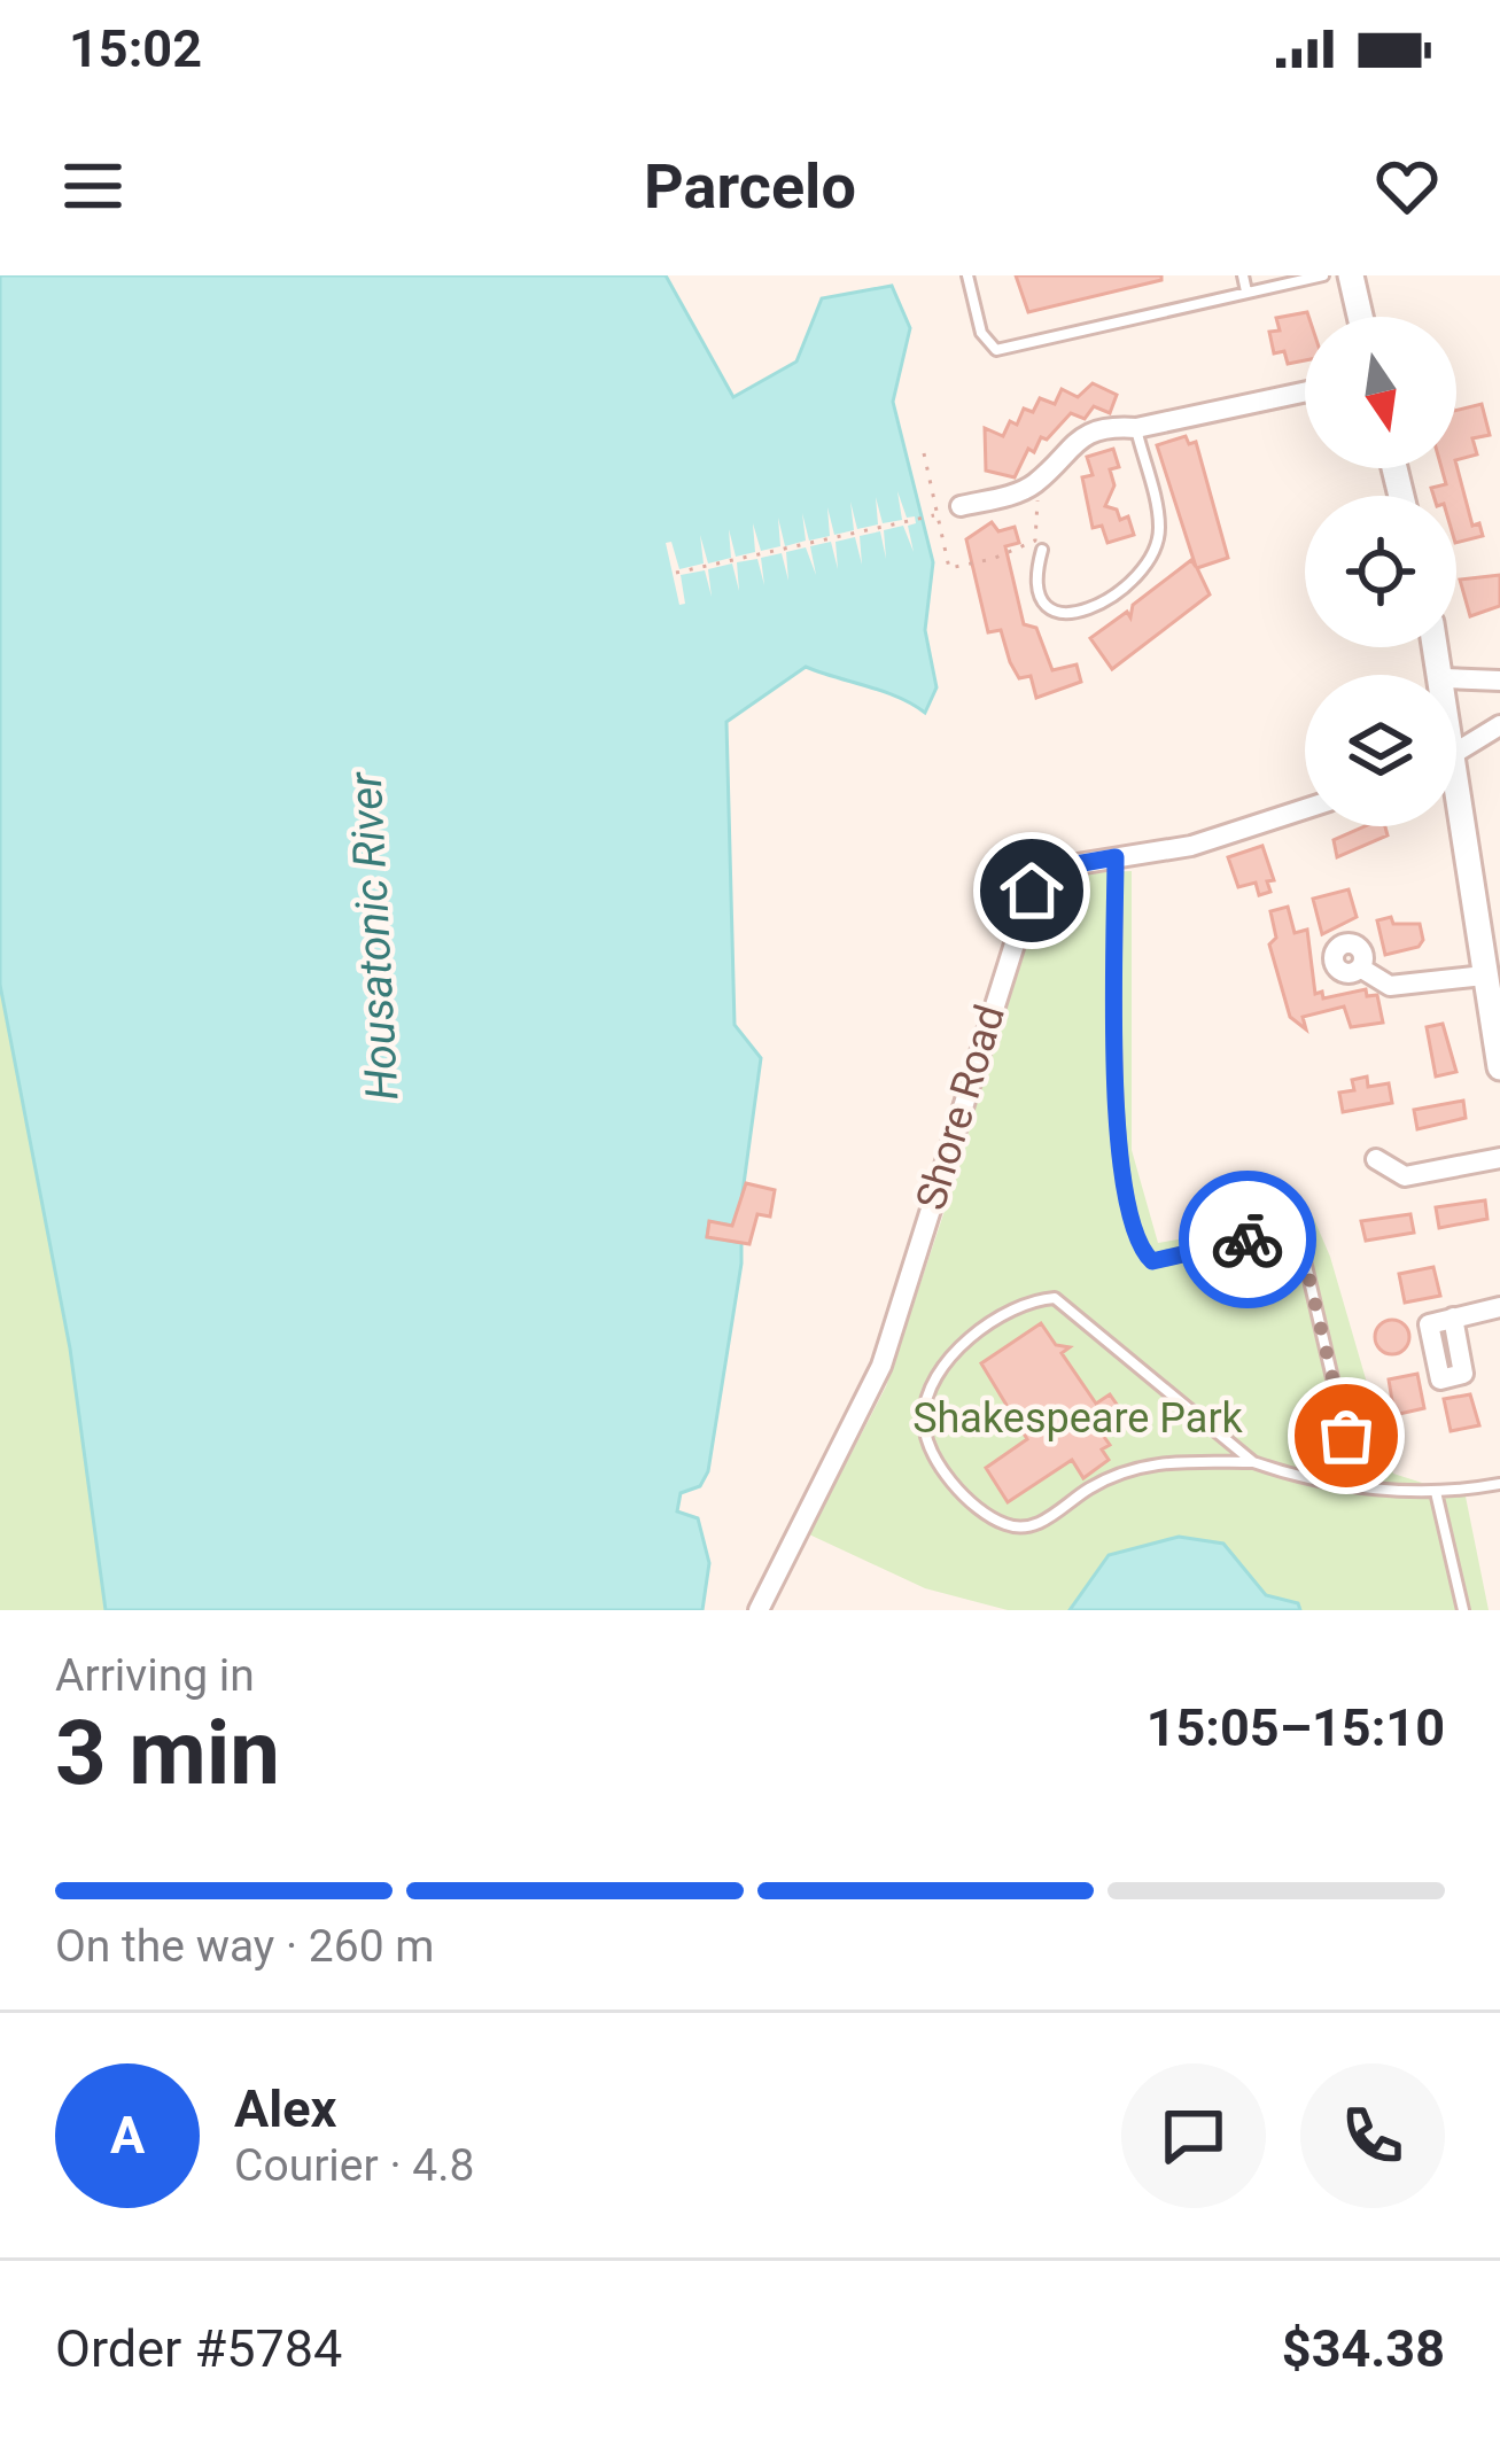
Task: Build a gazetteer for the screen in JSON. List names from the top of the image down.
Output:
{
  "streets": {
    "street": ["Shore Road"]
  },
  "water": ["Housatonic River"],
  "parks": ["Shakespeare Park"],
  "north": "bottom",
  "page": {
    "status": "15:02",
    "header": "Parcelo",
    "heading": ["3 min", "Arriving in", "15:05–15:10"],
    "panel": [
      "Alex",
      "Courier · 4.8",
      "Order #5784",
      "$34.38"
    ],
    "bar": "On the way · 260 m",
    "round": "A"
  }
}
